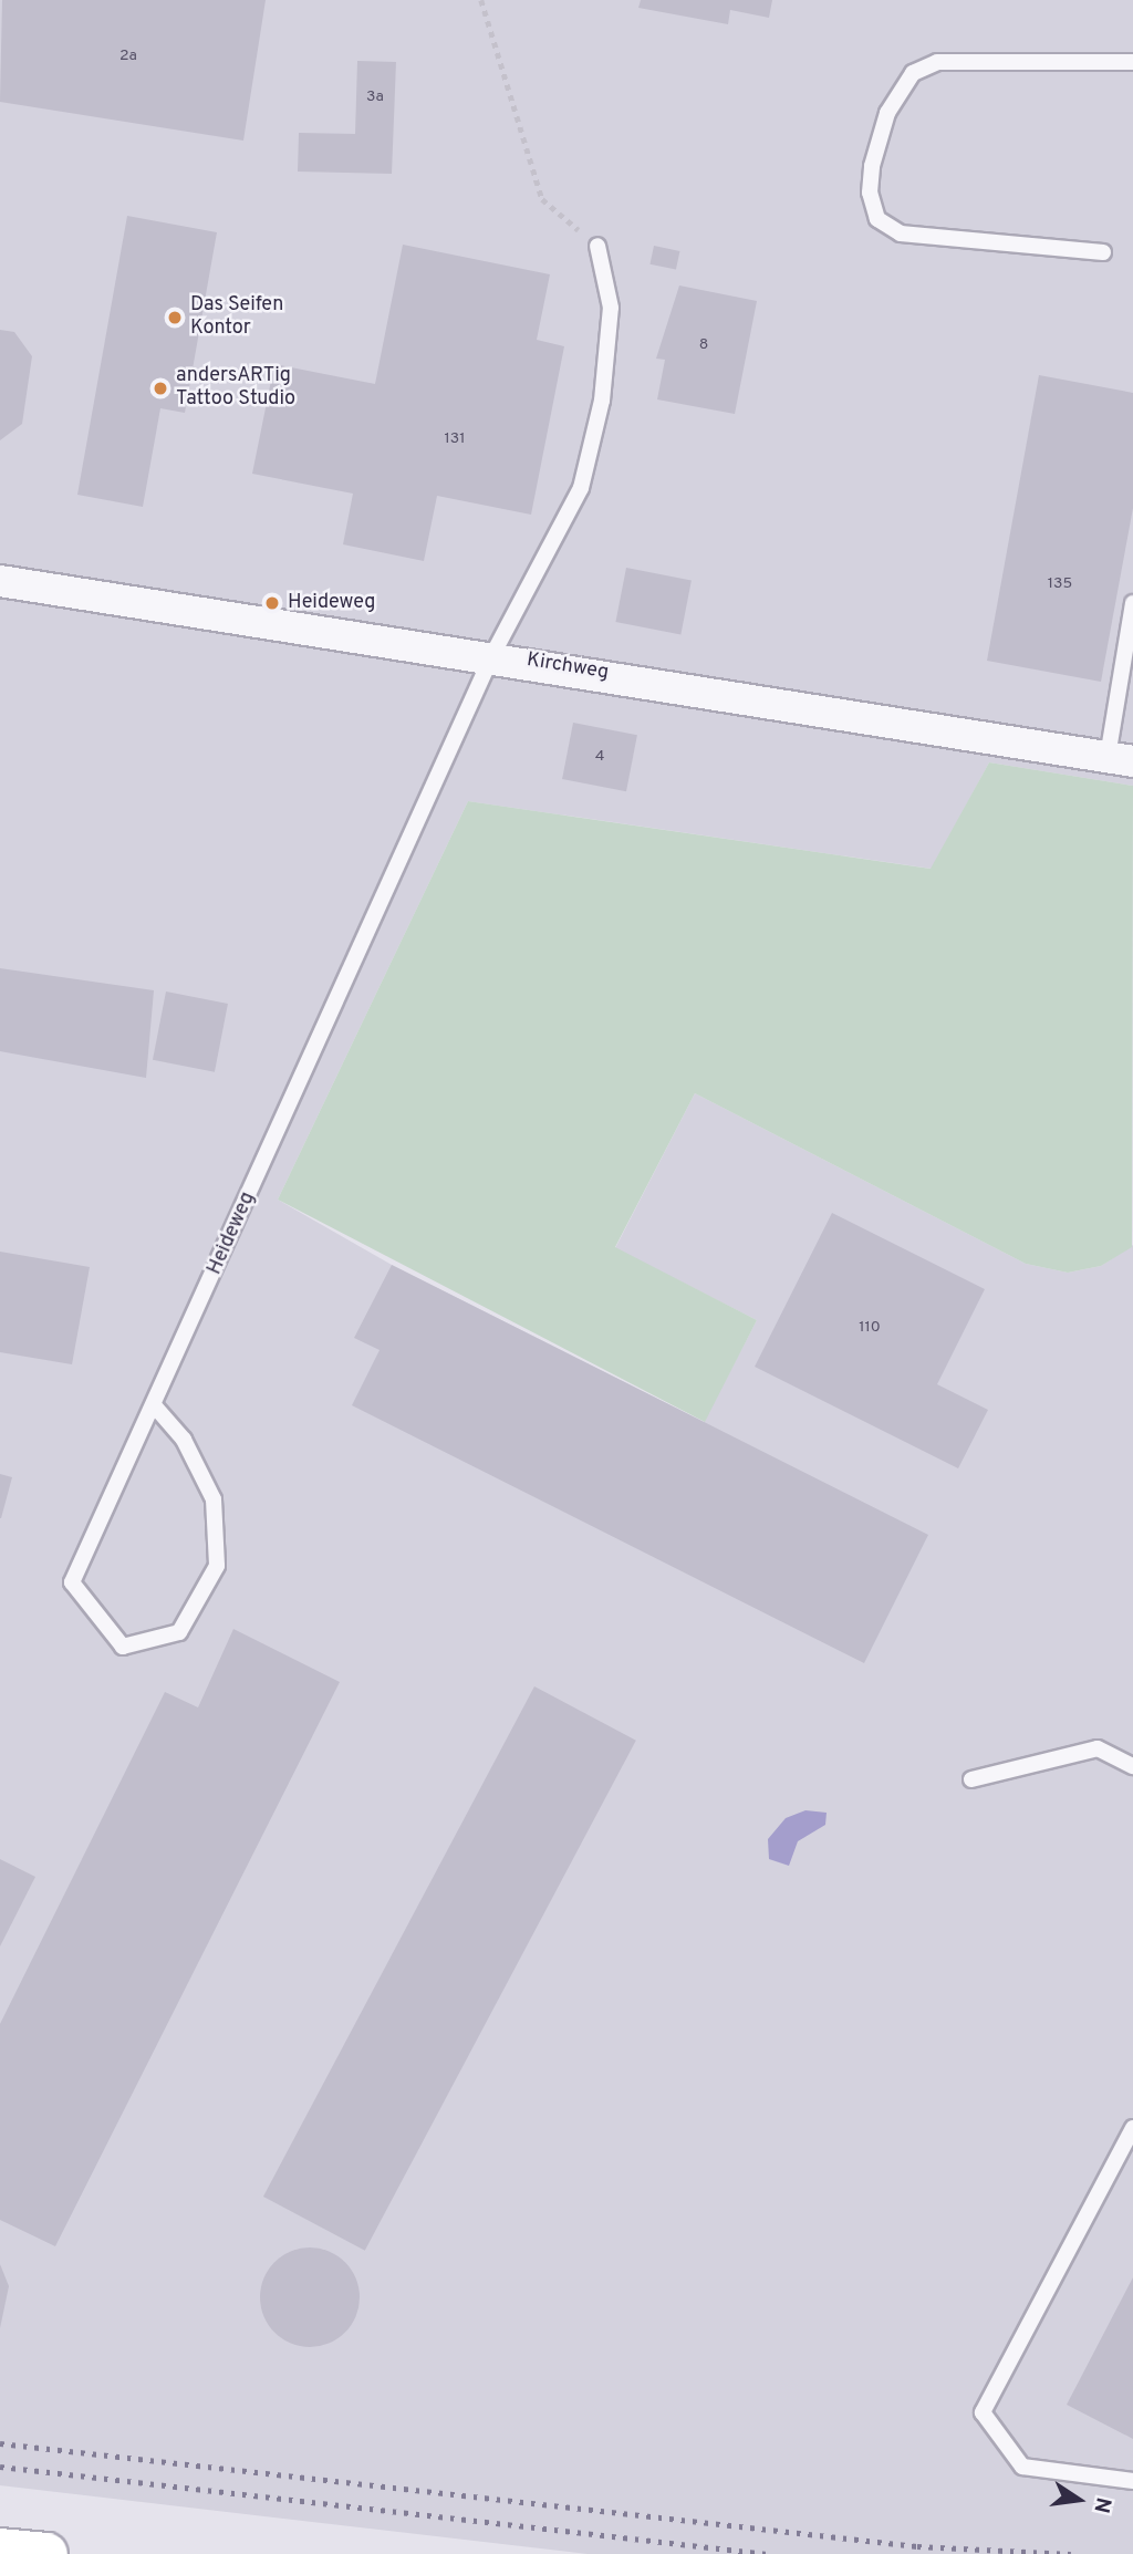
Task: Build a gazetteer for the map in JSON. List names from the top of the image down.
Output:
{
  "streets": {
    "street": ["Kirchweg"],
    "lane": ["Heideweg"]
  },
  "crossings": [
    ["Kirchweg", "Heideweg"]
  ],
  "places": ["Das Seifen Kontor", "andersARTig Tattoo Studio", "Heideweg"],
  "house_numbers": [
    "2a",
    "3a",
    "8",
    "131",
    "135",
    "4",
    "110"
  ],
  "north": "right"
}
